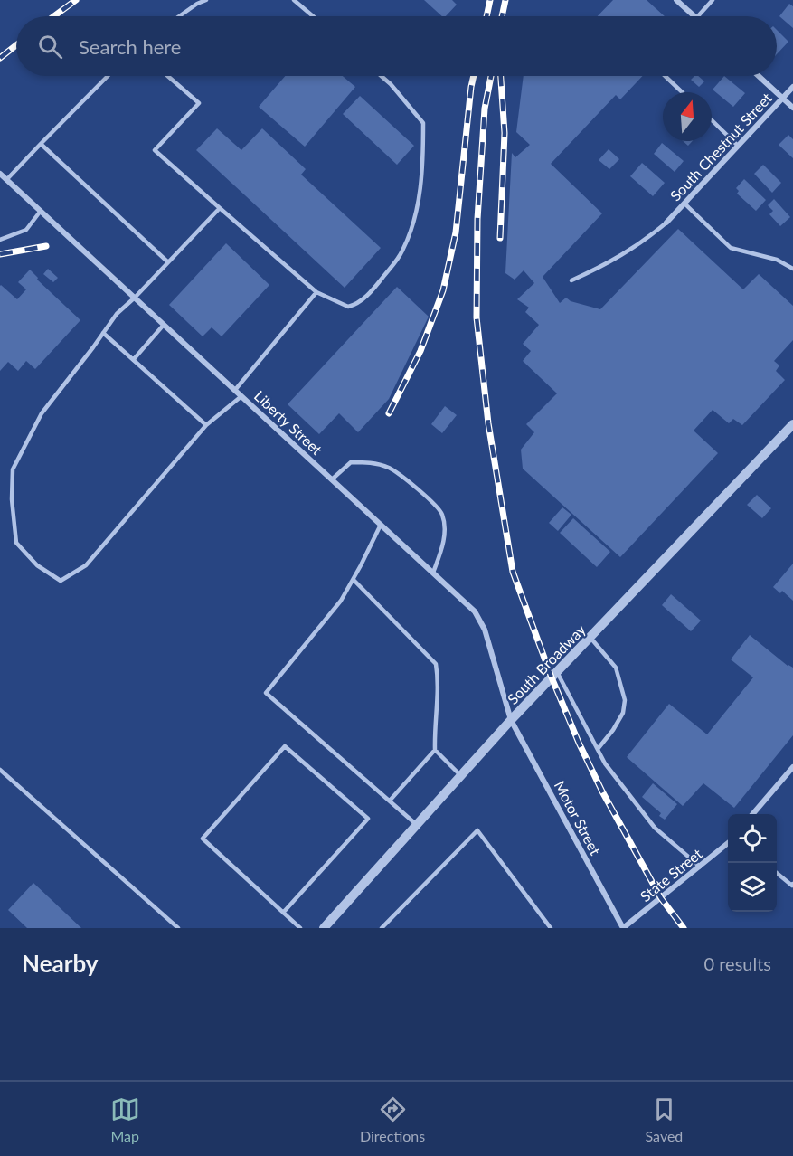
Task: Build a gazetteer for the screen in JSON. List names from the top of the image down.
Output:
{
  "streets": {
    "street": [
      "South Chestnut Street",
      "Liberty Street",
      "South Broadway",
      "Motor Street",
      "State Street"
    ]
  },
  "crossings": [
    ["Liberty Street", "South Broadway"],
    ["Liberty Street", "Motor Street"],
    ["South Broadway", "Motor Street"],
    ["Motor Street", "State Street"]
  ],
  "north": "top",
  "page": {
    "search": "Search here",
    "heading": ["Nearby", "0 results"],
    "nav": ["Map", "Directions", "Saved"]
  }
}
